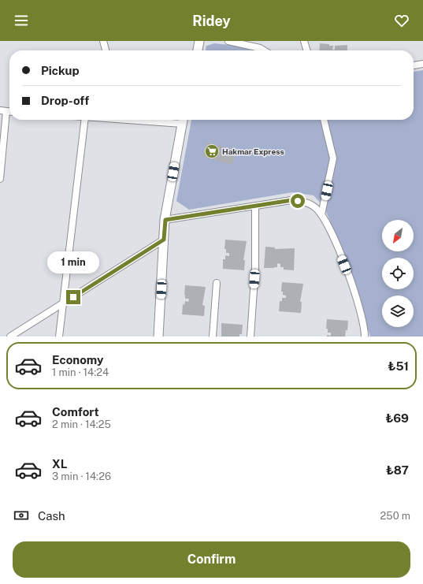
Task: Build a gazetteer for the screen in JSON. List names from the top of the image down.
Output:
{
  "places": {
    "supermarket": ["Hakmar Express"]
  },
  "north": "bottom left",
  "page": {
    "header": "Ridey",
    "banner": ["Pickup", "Drop-off"],
    "bubble": "1 min",
    "list": [
      {
        "name": "Economy",
        "note": "1 min · 14:24",
        "value": "₺51"
      },
      {
        "name": "Comfort",
        "note": "2 min · 14:25",
        "value": "₺69"
      },
      {
        "name": "XL",
        "note": "3 min · 14:26",
        "value": "₺87"
      }
    ],
    "pay": ["Cash", "250 m"],
    "buttons": "Confirm"
  }
}
